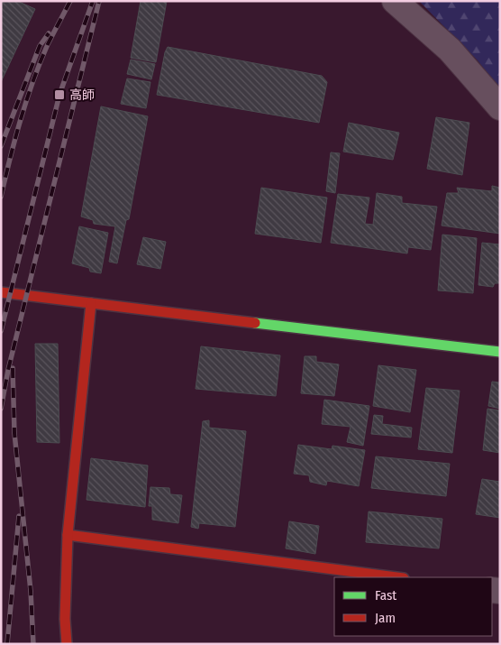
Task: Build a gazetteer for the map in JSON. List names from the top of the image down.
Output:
{
  "places": {
    "transit": ["高師"]
  },
  "legend": ["Fast", "Jam"]
}
